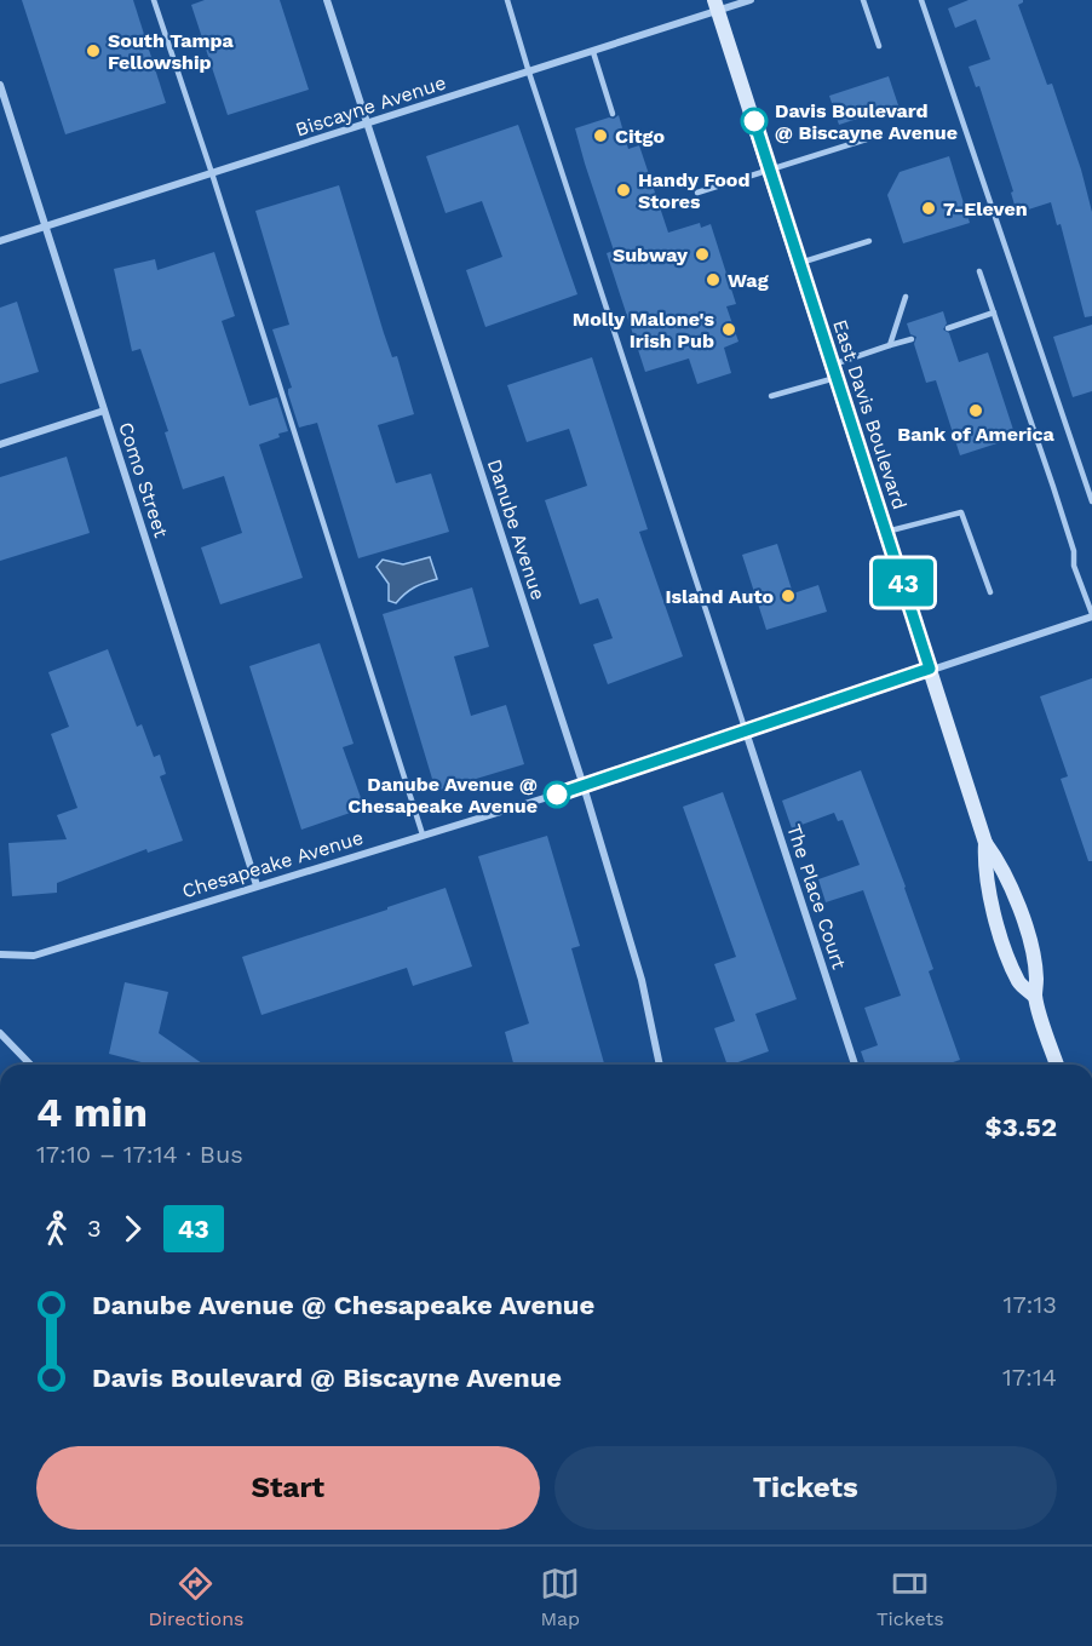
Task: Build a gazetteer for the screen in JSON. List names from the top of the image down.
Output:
{
  "streets": {
    "street": [
      "Biscayne Avenue",
      "East Davis Boulevard",
      "Como Street",
      "Danube Avenue",
      "Chesapeake Avenue",
      "The Place Court"
    ]
  },
  "crossings": [
    ["Biscayne Avenue", "East Davis Boulevard"],
    ["Biscayne Avenue", "Como Street"],
    ["Biscayne Avenue", "Danube Avenue"],
    ["East Davis Boulevard", "Chesapeake Avenue"],
    ["Como Street", "Chesapeake Avenue"],
    ["Danube Avenue", "Chesapeake Avenue"],
    ["Chesapeake Avenue", "The Place Court"]
  ],
  "places": [
    "South Tampa Fellowship",
    "Davis Boulevard @ Biscayne Avenue",
    "Citgo",
    "Handy Food Stores",
    "7-Eleven",
    "Subway",
    "Wag",
    "Molly Malone's Irish Pub",
    "Bank of America",
    "Island Auto",
    "Danube Avenue @ Chesapeake Avenue"
  ],
  "lines": ["bus line 43"],
  "page": {
    "on_map": "43",
    "heading": ["4 min", "17:10 – 17:14 · Bus", "$3.52"],
    "legs": ["3", "43"],
    "list": [
      {
        "name": "Danube Avenue @ Chesapeake Avenue",
        "value": "17:13"
      },
      {
        "name": "Davis Boulevard @ Biscayne Avenue",
        "value": "17:14"
      }
    ],
    "buttons": ["Start", "Tickets"],
    "tabs": ["Directions", "Map", "Tickets"]
  }
}
